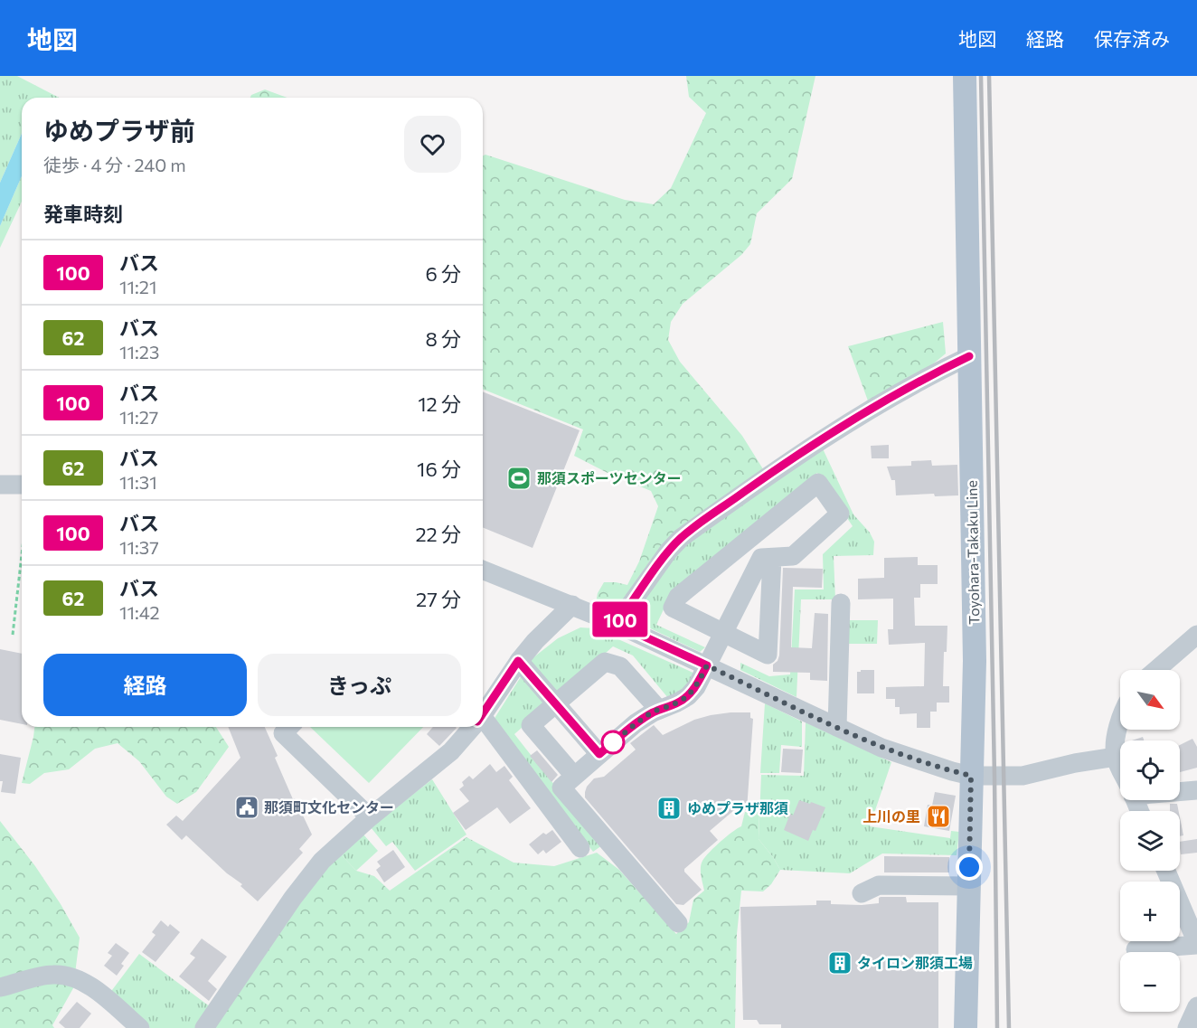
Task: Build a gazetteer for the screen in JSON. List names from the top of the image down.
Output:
{
  "streets": {
    "main road": ["Toyohara-Takaku Line"]
  },
  "places": {
    "sports": ["那須スポーツセンター"],
    "public building": ["那須町文化センター"],
    "building": ["ゆめプラザ那須", "タイロン那須工場"],
    "restaurant": ["上川の里"]
  },
  "lines": ["bus line 100"],
  "north": "bottom right",
  "page": {
    "header": "地図",
    "nav": ["地図", "経路", "保存済み"],
    "on_map": "100",
    "heading": [
      ["ゆめプラザ前", "徒歩 · 4 分 · 240 m"],
      "発車時刻"
    ],
    "list": [
      {
        "mark": "100",
        "name": "バス",
        "note": "11:21",
        "value": "6 分"
      },
      {
        "mark": "62",
        "name": "バス",
        "note": "11:23",
        "value": "8 分"
      },
      {
        "mark": "100",
        "name": "バス",
        "note": "11:27",
        "value": "12 分"
      },
      {
        "mark": "62",
        "name": "バス",
        "note": "11:31",
        "value": "16 分"
      },
      {
        "mark": "100",
        "name": "バス",
        "note": "11:37",
        "value": "22 分"
      },
      {
        "mark": "62",
        "name": "バス",
        "note": "11:42",
        "value": "27 分"
      }
    ],
    "buttons": ["経路", "きっぷ"],
    "map_buttons": ["+", "−"]
  }
}
